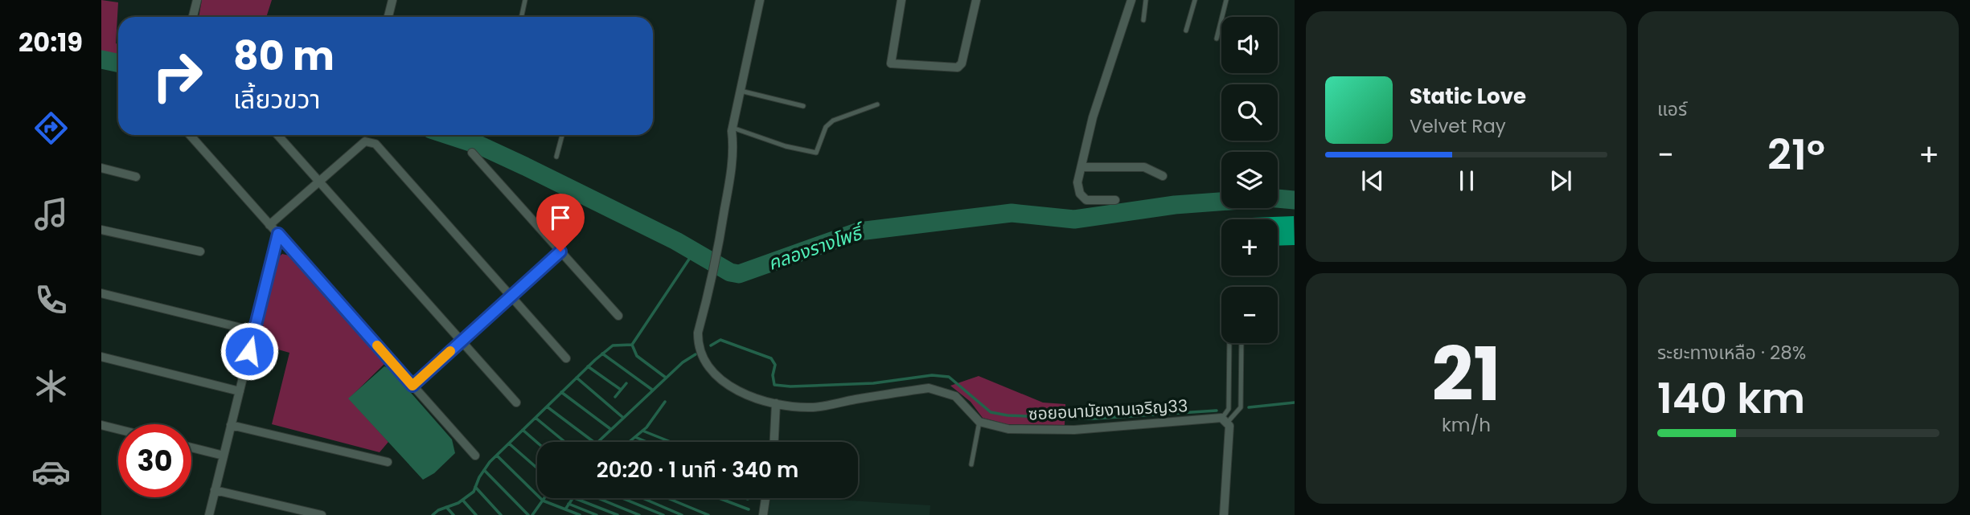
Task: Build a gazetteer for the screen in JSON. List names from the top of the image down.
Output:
{
  "streets": {
    "street": ["ซอยอนามัยงามเจริญ33"]
  },
  "water": ["คลองรางโพธิ์"],
  "page": {
    "tabs": "20:19",
    "tile": [
      "แอร์",
      ["21", "km/h"],
      ["ระยะทางเหลือ · 28%", "140 km"]
    ],
    "map_buttons": ["+", "−"],
    "turn": ["80 m", "เลี้ยวขวา"],
    "song": ["Static Love", "Velvet Ray"],
    "heat": ["−", "21°", "+"],
    "limit": "30",
    "trip": "20:20 · 1 นาที · 340 m"
  }
}
